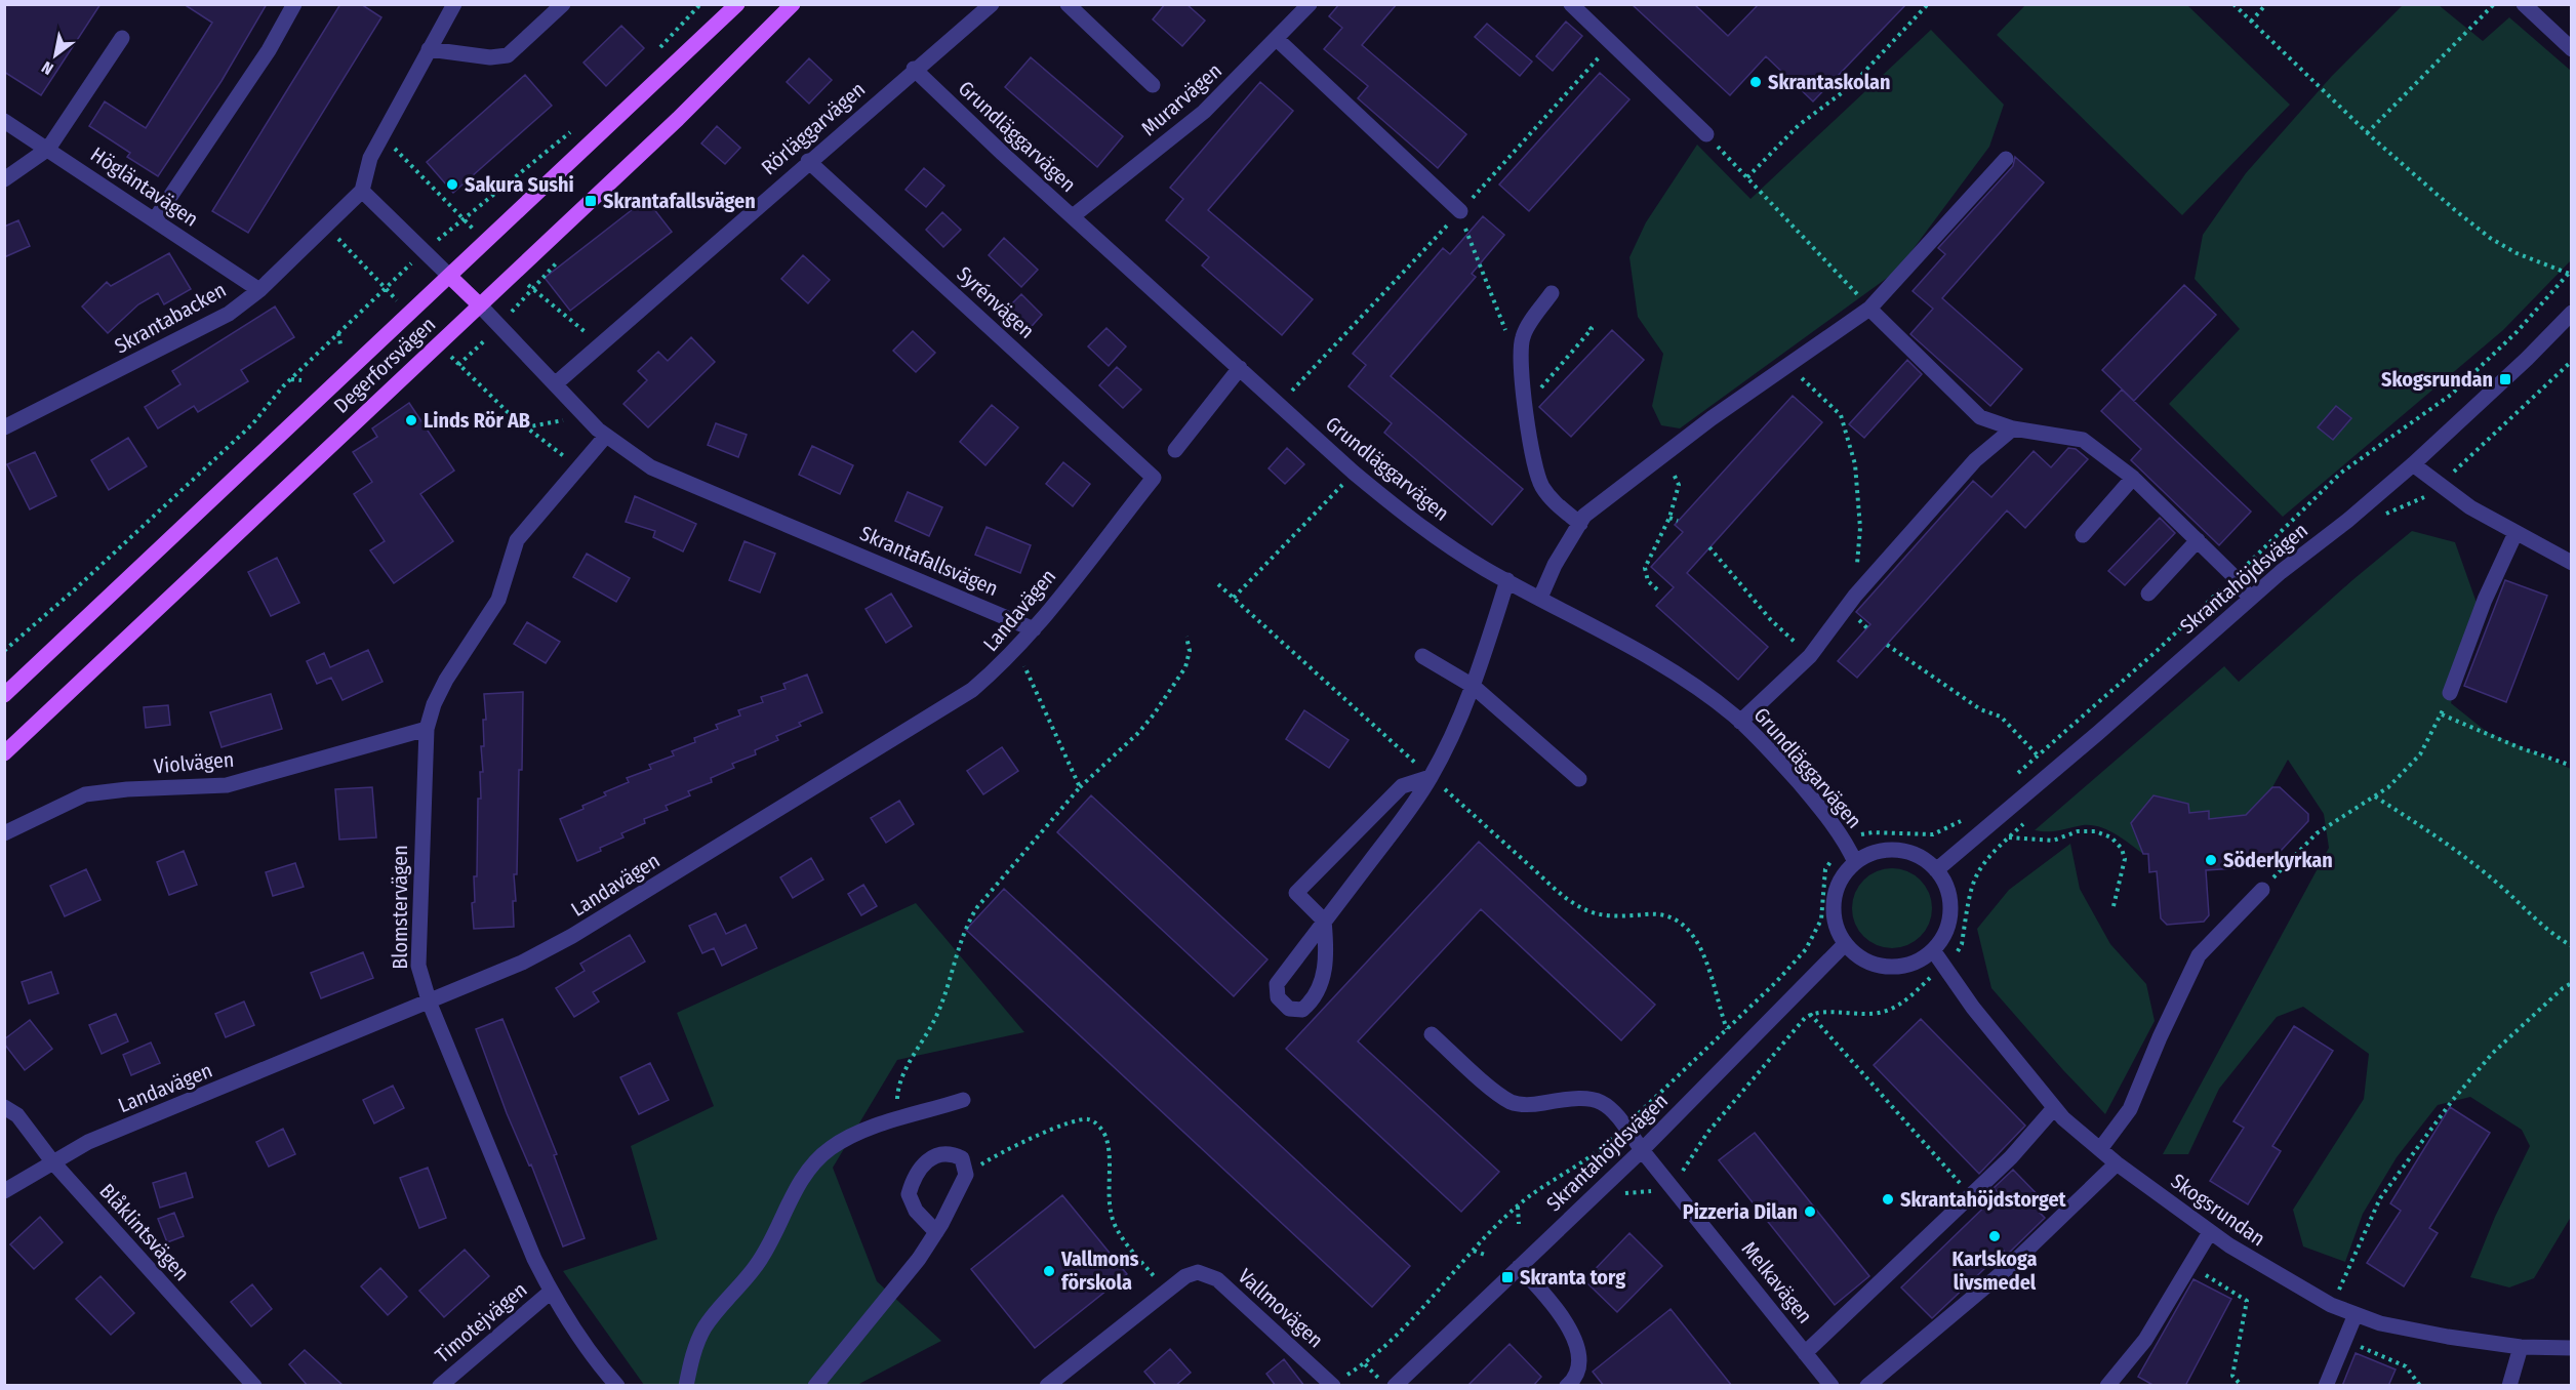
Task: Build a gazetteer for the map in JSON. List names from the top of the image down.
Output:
{
  "streets": {
    "main road": ["Degerforsvägen"],
    "street": [
      "Murarvägen",
      "Rörläggarvägen",
      "Grundläggarvägen",
      "Högläntavägen",
      "Syrénvägen",
      "Skrantabacken",
      "Skrantafallsvägen",
      "Skrantahöjdsvägen",
      "Landavägen",
      "Violvägen",
      "Blomstervägen",
      "Skogsrundan",
      "Blåklintsvägen",
      "Melkavägen",
      "Vallmovägen",
      "Timotejvägen"
    ]
  },
  "crossings": [
    ["Murarvägen", "Grundläggarvägen"],
    ["Rörläggarvägen", "Grundläggarvägen"],
    ["Rörläggarvägen", "Syrénvägen"],
    ["Rörläggarvägen", "Skrantafallsvägen"],
    ["Grundläggarvägen", "Skrantahöjdsvägen"],
    ["Grundläggarvägen", "Skogsrundan"],
    ["Högläntavägen", "Skrantabacken"],
    ["Syrénvägen", "Landavägen"],
    ["Degerforsvägen", "Skrantafallsvägen"],
    ["Skrantafallsvägen", "Landavägen"],
    ["Skrantafallsvägen", "Blomstervägen"],
    ["Skrantahöjdsvägen", "Skogsrundan"],
    ["Skrantahöjdsvägen", "Melkavägen"],
    ["Landavägen", "Blomstervägen"],
    ["Landavägen", "Blåklintsvägen"],
    ["Violvägen", "Blomstervägen"],
    ["Blomstervägen", "Timotejvägen"]
  ],
  "places": {
    "other": [
      "Skrantaskolan",
      "Sakura Sushi",
      "Linds Rör AB",
      "Söderkyrkan",
      "Skrantahöjdstorget",
      "Pizzeria Dilan",
      "Karlskoga livsmedel",
      "Vallmons förskola"
    ],
    "transit": ["Skrantafallsvägen", "Skogsrundan", "Skranta torg"]
  },
  "north": "bottom left"
}
